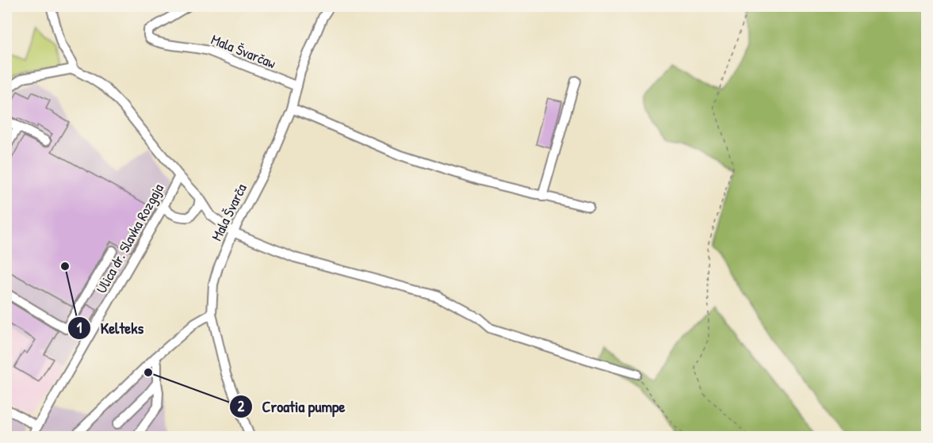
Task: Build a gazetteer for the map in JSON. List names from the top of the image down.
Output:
{
  "streets": {
    "street": ["Mala Švarčaw", "Mala Švarča", "Ulica dr. Slavka Rozgaja"]
  },
  "crossings": [
    ["Mala Švarčaw", "Mala Švarča"],
    ["Mala Švarča", "Ulica dr. Slavka Rozgaja"]
  ],
  "places": ["Kelteks", "Croatia pumpe"]
}
